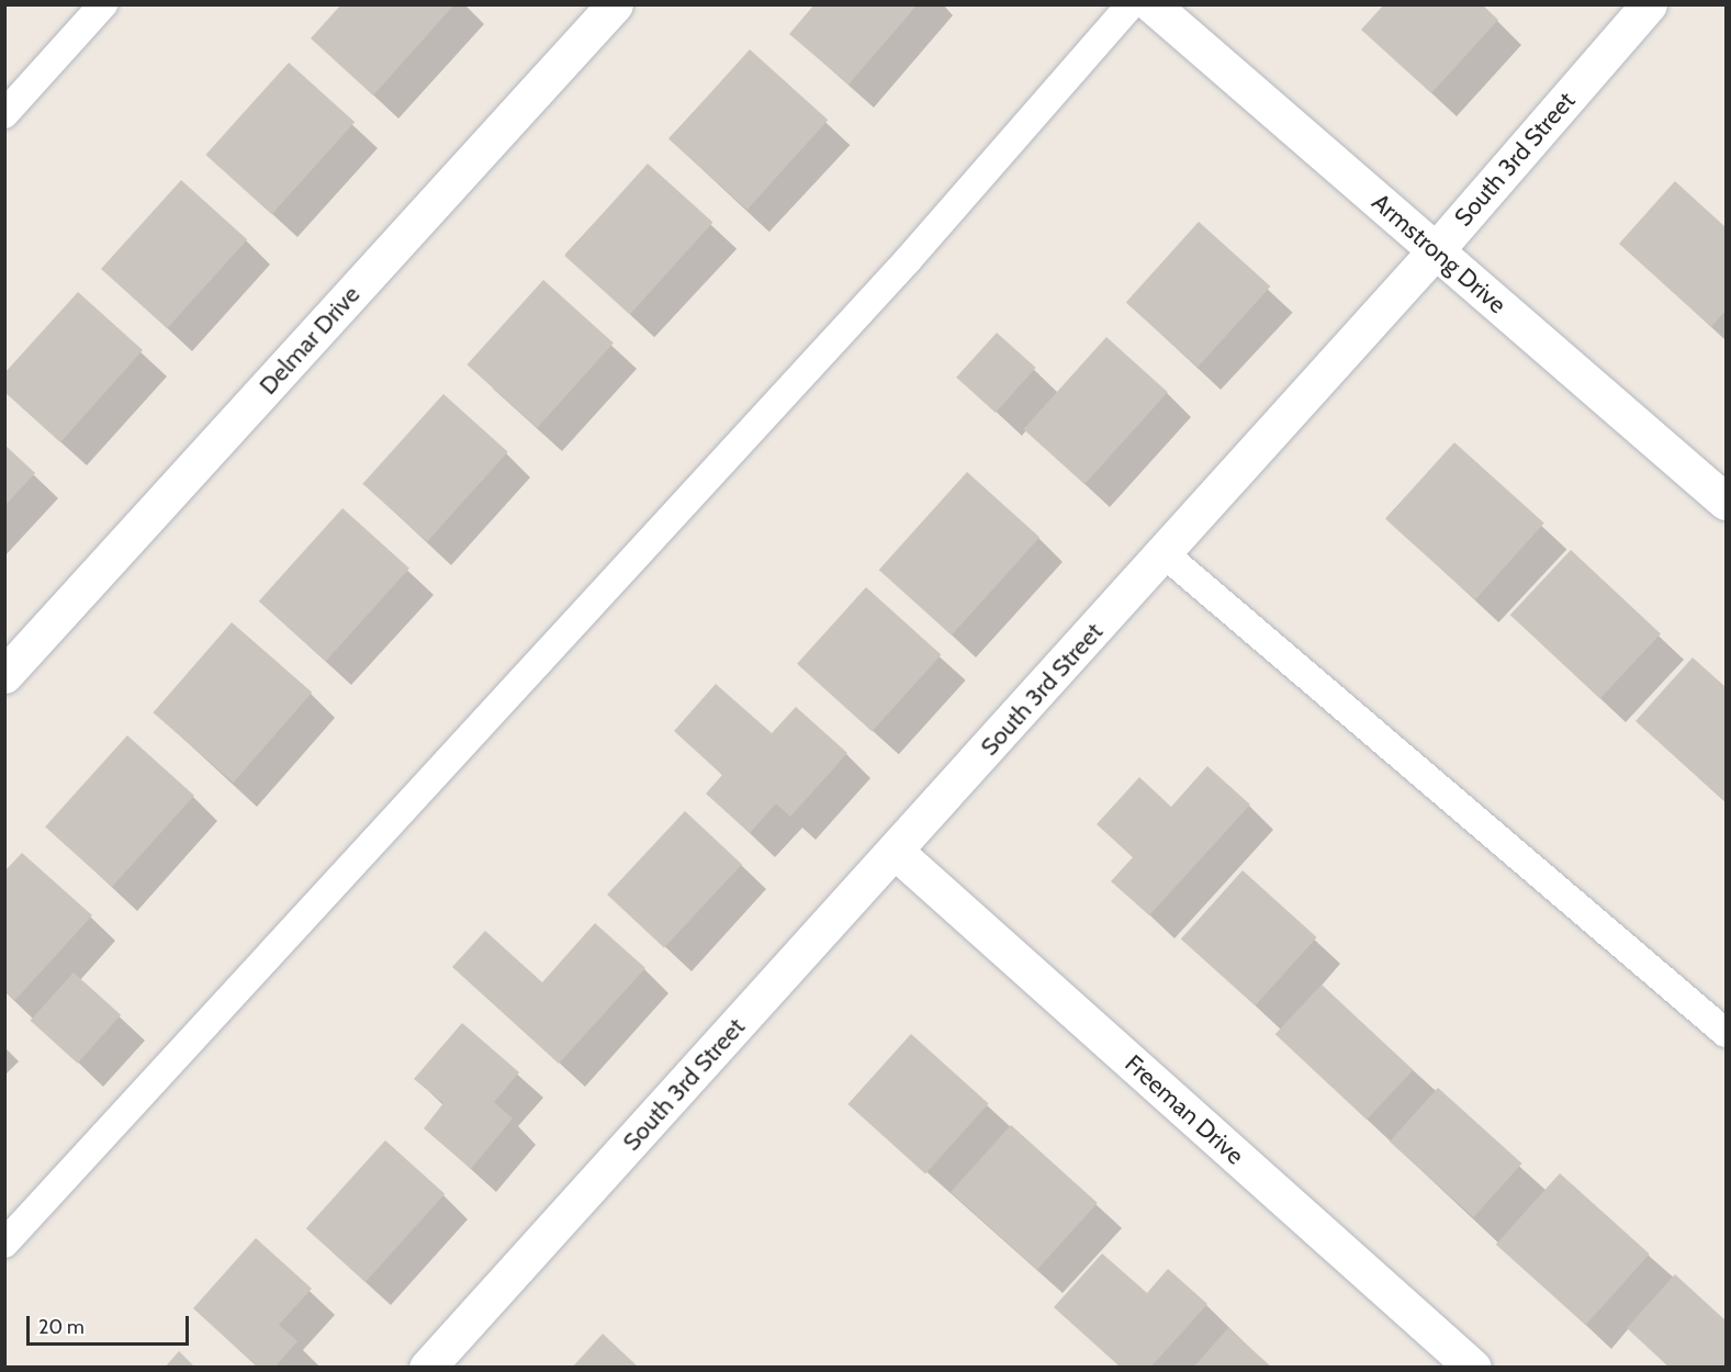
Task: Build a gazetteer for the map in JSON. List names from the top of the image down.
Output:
{
  "streets": {
    "street": [
      "South 3rd Street",
      "Armstrong Drive",
      "Delmar Drive",
      "Freeman Drive"
    ]
  },
  "crossings": [
    ["South 3rd Street", "Armstrong Drive"],
    ["South 3rd Street", "Freeman Drive"]
  ],
  "scale_bar": "20 m"
}
